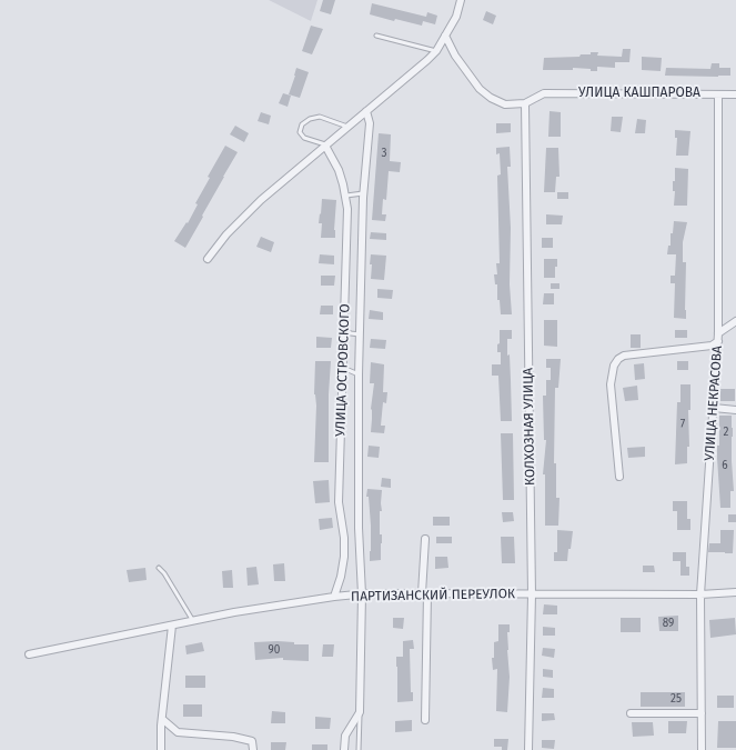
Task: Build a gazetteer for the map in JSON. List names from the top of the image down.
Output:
{
  "streets": {
    "street": [
      "УЛИЦА КАШПАРОВА",
      "УЛИЦА ОСТРОВСКОГО",
      "УЛИЦА НЕКРАСОВА",
      "КОЛХОЗНАЯ УЛИЦА",
      "ПАРТИЗАНСКИЙ ПЕРЕУЛОК"
    ]
  },
  "crossings": [
    ["УЛИЦА КАШПАРОВА", "УЛИЦА НЕКРАСОВА"],
    ["УЛИЦА КАШПАРОВА", "КОЛХОЗНАЯ УЛИЦА"],
    ["УЛИЦА ОСТРОВСКОГО", "ПАРТИЗАНСКИЙ ПЕРЕУЛОК"],
    ["УЛИЦА НЕКРАСОВА", "ПАРТИЗАНСКИЙ ПЕРЕУЛОК"],
    ["КОЛХОЗНАЯ УЛИЦА", "ПАРТИЗАНСКИЙ ПЕРЕУЛОК"]
  ],
  "house_numbers": [
    "3",
    "7",
    "2",
    "6",
    "89",
    "90",
    "25"
  ]
}
